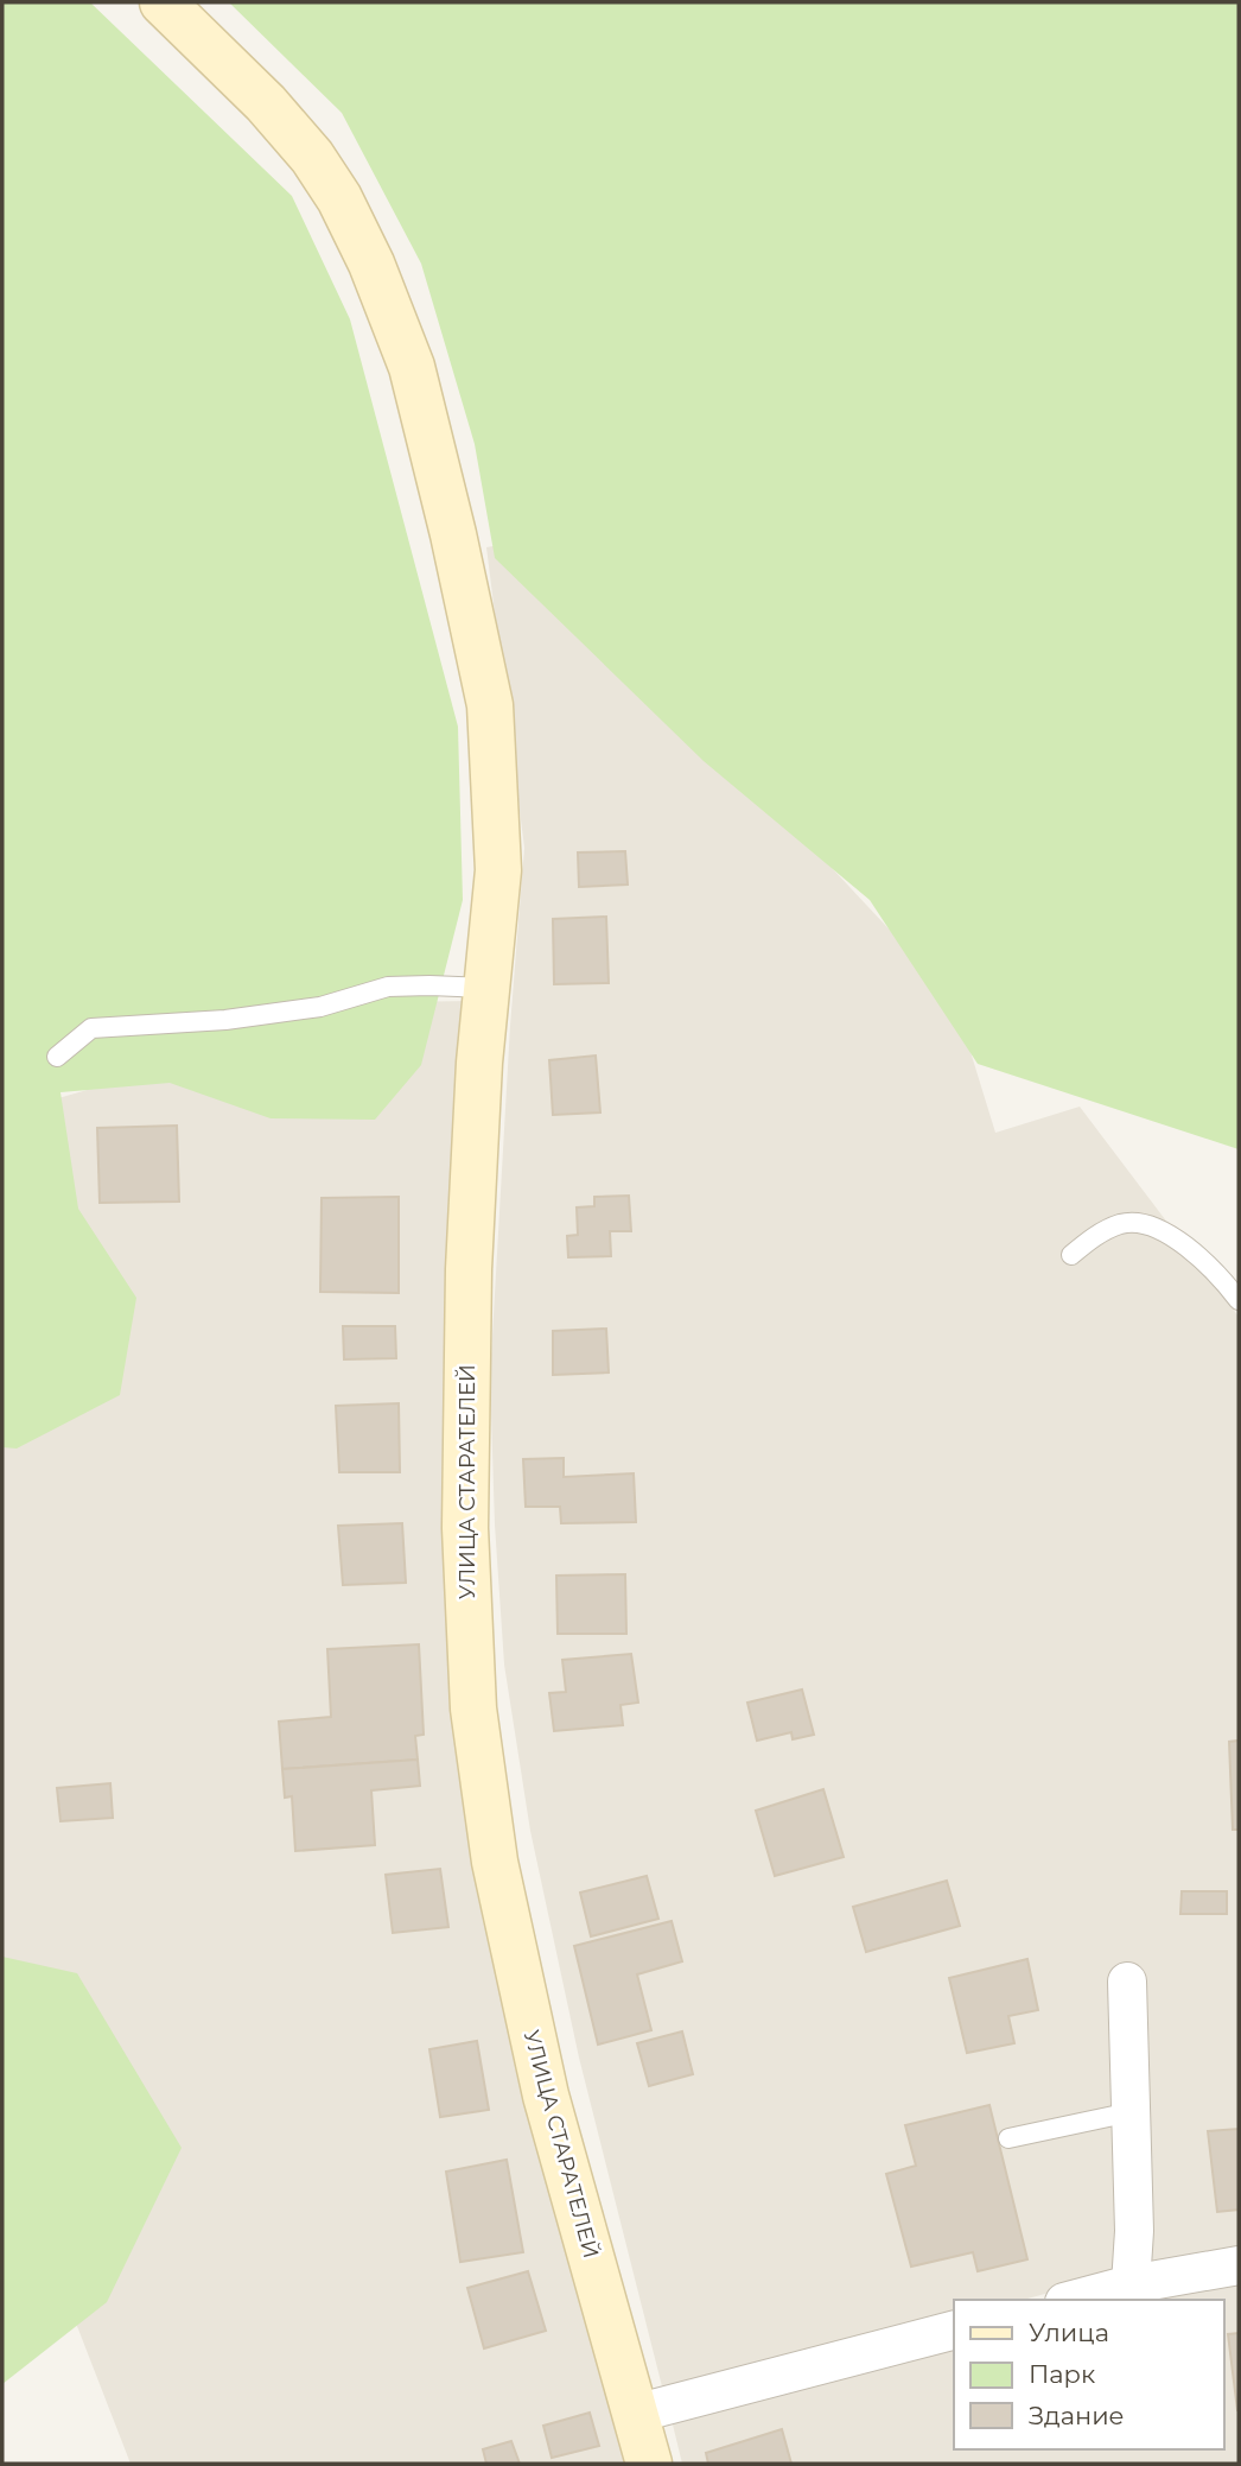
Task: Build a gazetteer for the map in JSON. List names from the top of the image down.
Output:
{
  "streets": {
    "street": ["УЛИЦА СТАРАТЕЛЕЙ"]
  },
  "legend": ["Улица", "Парк", "Здание"]
}
